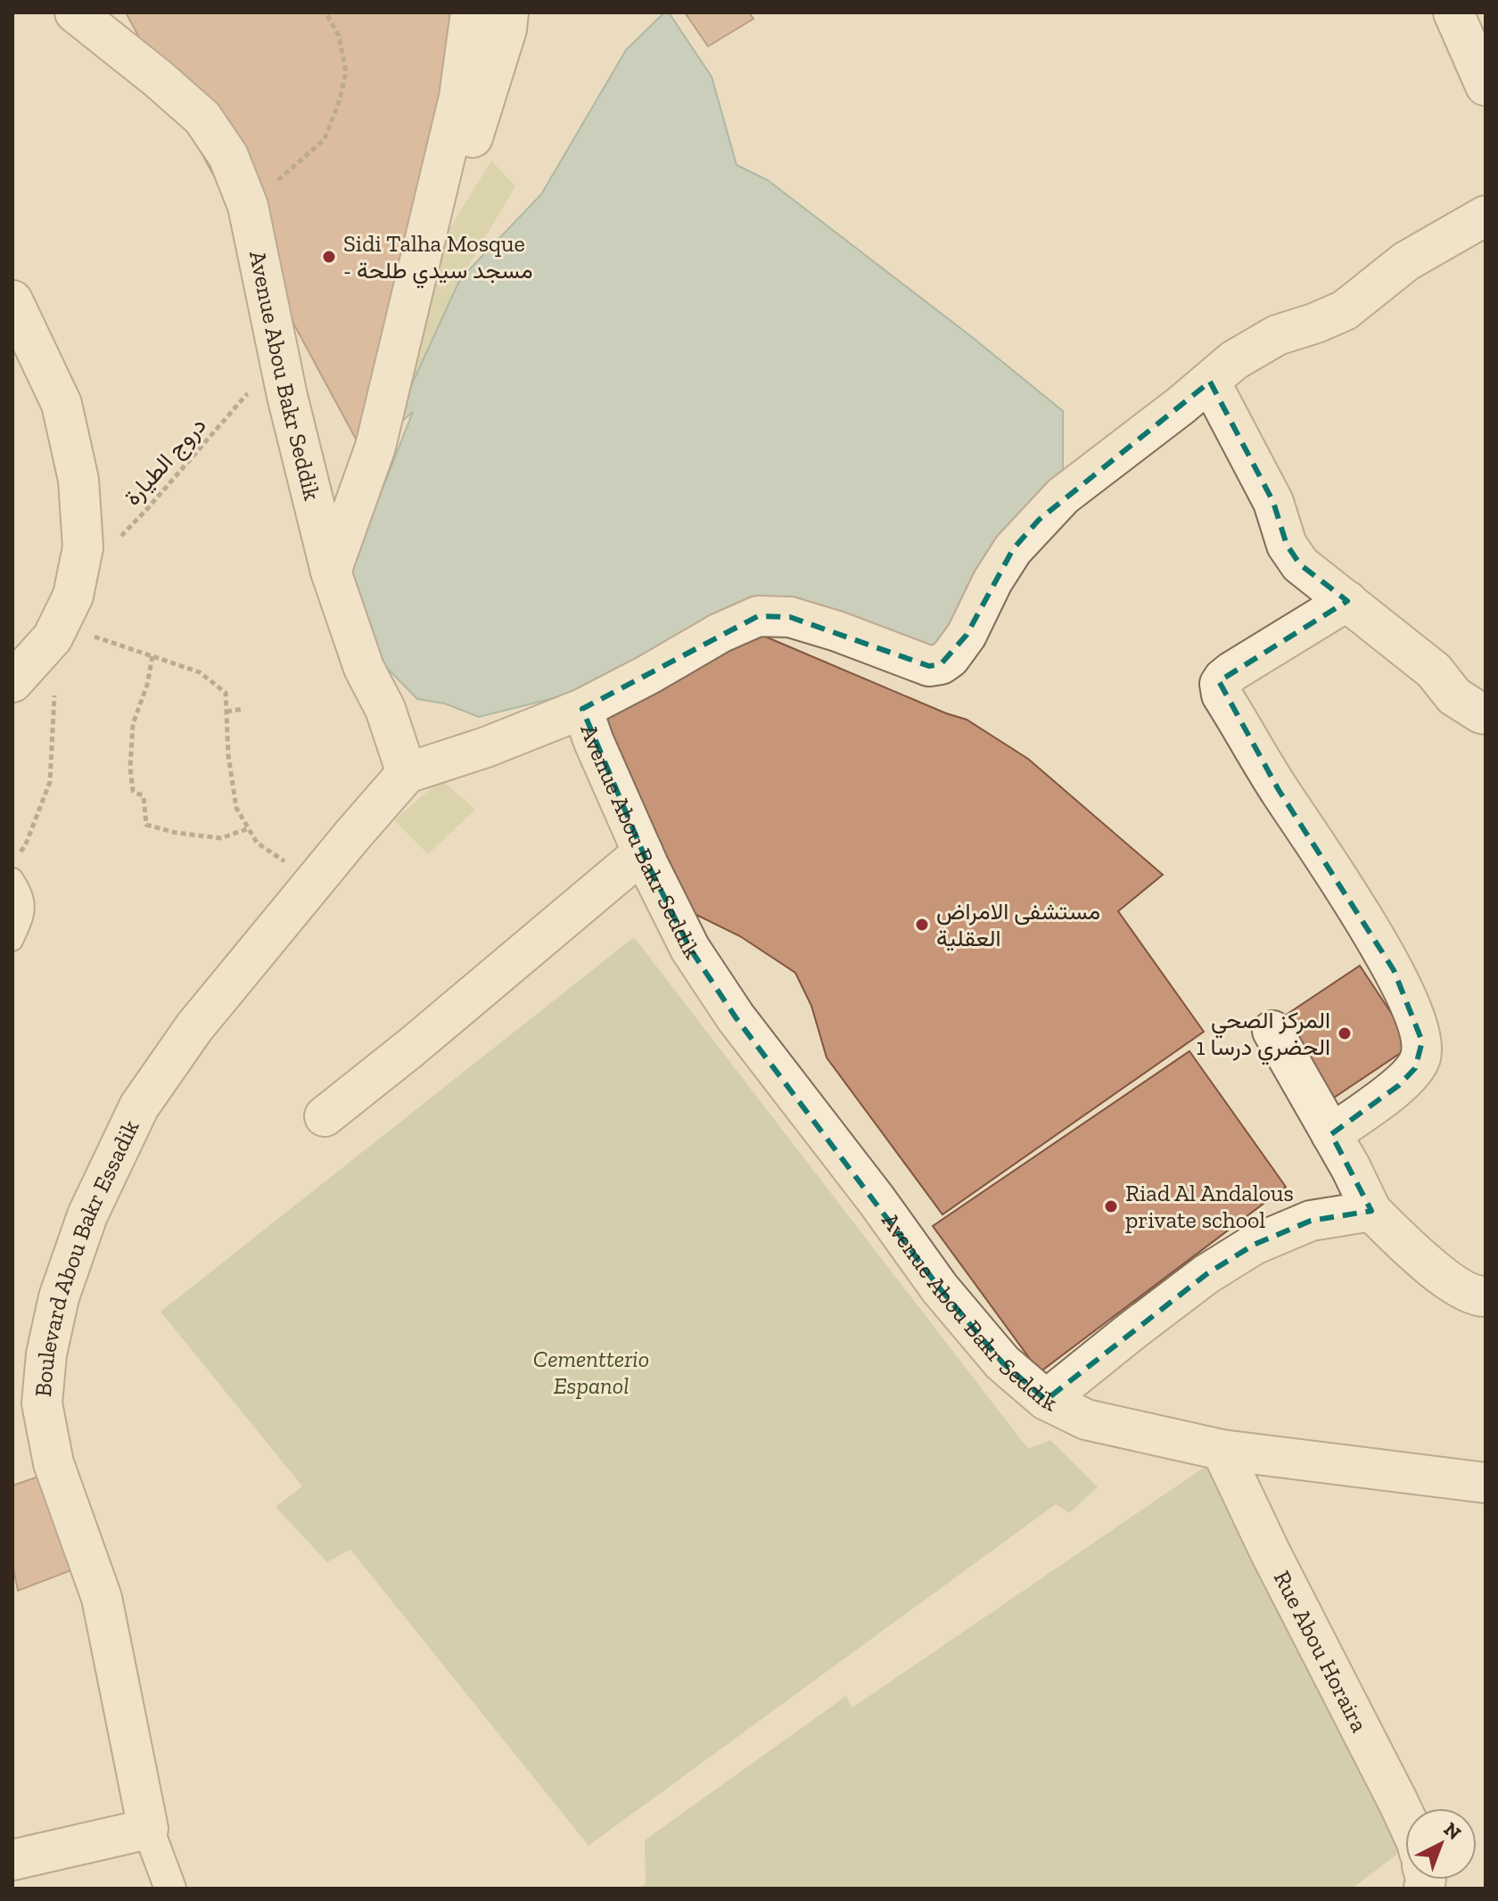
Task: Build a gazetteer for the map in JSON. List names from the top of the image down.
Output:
{
  "streets": {
    "street": ["Avenue Abou Bakr Seddik", "Boulevard Abou Bakr Essadik", "Rue Abou Horaira"],
    "path": ["دروج الطيارة"]
  },
  "crossings": [
    ["Avenue Abou Bakr Seddik", "دروج الطيارة"],
    ["Avenue Abou Bakr Seddik", "Boulevard Abou Bakr Essadik"],
    ["Avenue Abou Bakr Seddik", "Rue Abou Horaira"]
  ],
  "parks": ["Cementterio Espanol"],
  "places": [
    "Sidi Talha Mosque - مسجد سيدي طلحة",
    "مستشفى الامراض العقلية",
    "المركز الصحي الحضري درسا 1",
    "Riad Al Andalous private school"
  ],
  "north": "top right"
}
